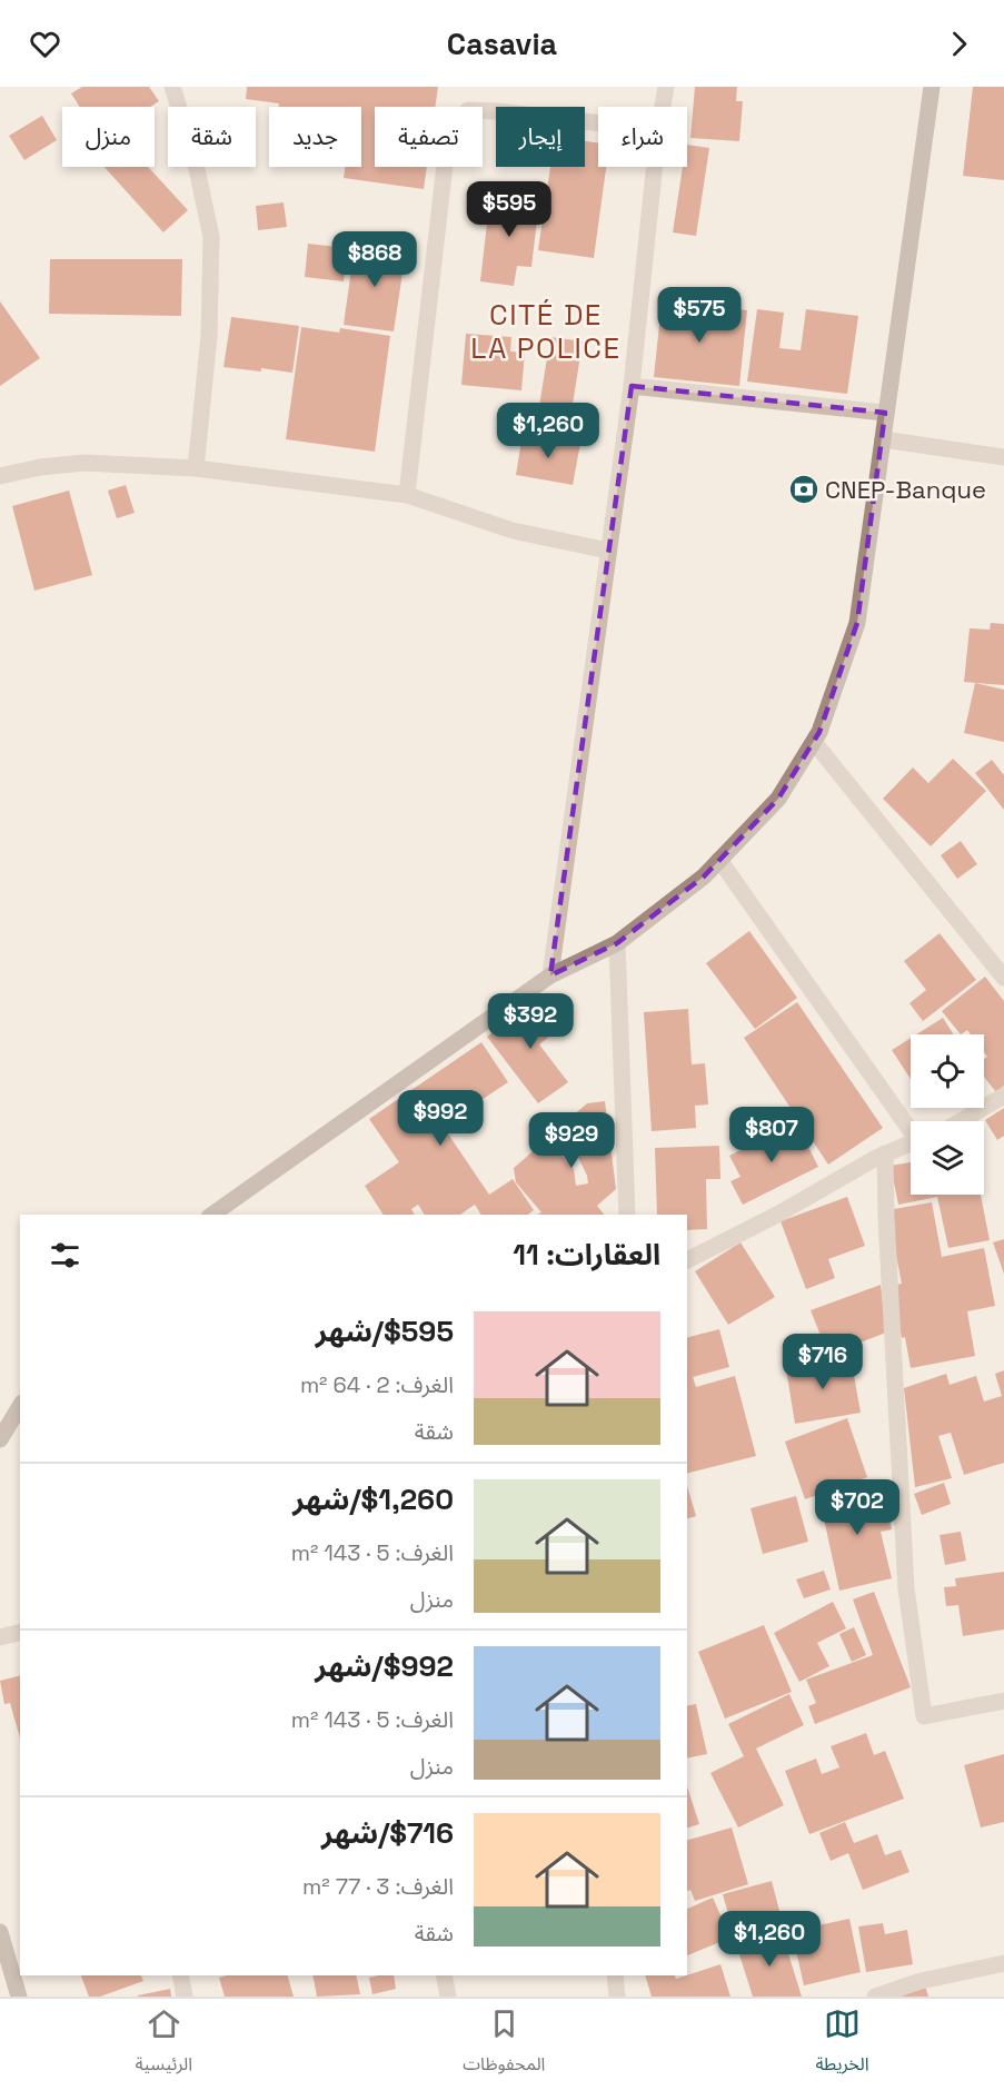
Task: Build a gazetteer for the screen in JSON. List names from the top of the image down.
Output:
{
  "districts": ["CITÉ DE LA POLICE"],
  "places": {
    "bank": ["CNEP-Banque"]
  },
  "page": {
    "header": "Casavia",
    "chip": [
      "شراء",
      "إيجار",
      "تصفية",
      "جديد",
      "شقة",
      "منزل"
    ],
    "price": [
      "$595",
      "$868",
      "$575",
      "$1,260",
      "$392",
      "$992",
      "$807",
      "$929",
      "$716",
      "$702",
      "$1,260"
    ],
    "heading": "العقارات: 11",
    "list": [
      {
        "name": "$595/شهر",
        "note": "الغرف: 2 · 64 m² · شقة"
      },
      {
        "name": "$1,260/شهر",
        "note": "الغرف: 5 · 143 m² · منزل"
      },
      {
        "name": "$992/شهر",
        "note": "الغرف: 5 · 143 m² · منزل"
      },
      {
        "name": "$716/شهر",
        "note": "الغرف: 3 · 77 m² · شقة"
      }
    ],
    "tabs": ["الخريطة", "المحفوظات", "الرئيسية"]
  }
}
